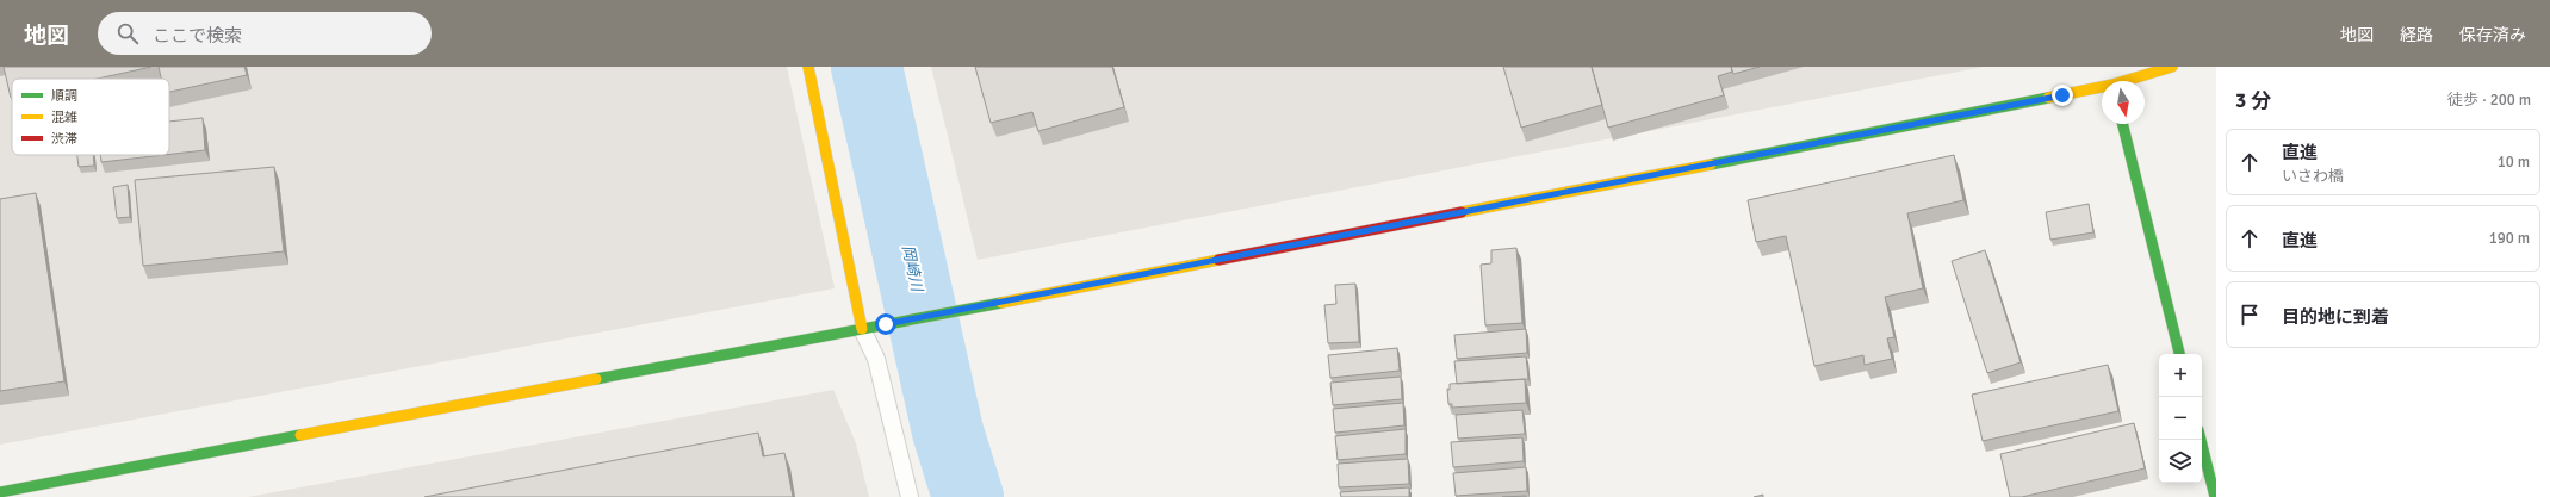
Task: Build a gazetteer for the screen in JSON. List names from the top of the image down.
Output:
{
  "water": ["岡崎川"],
  "legend": ["順調", "混雑", "渋滞"],
  "north": "bottom",
  "page": {
    "header": "地図",
    "search": "ここで検索",
    "nav": ["地図", "経路", "保存済み"],
    "heading": ["3 分", "徒歩 · 200 m"],
    "list": [
      ["直進", "いさわ橋", "10 m"],
      ["直進", "190 m"],
      "目的地に到着"
    ],
    "map_buttons": ["+", "−"]
  }
}
